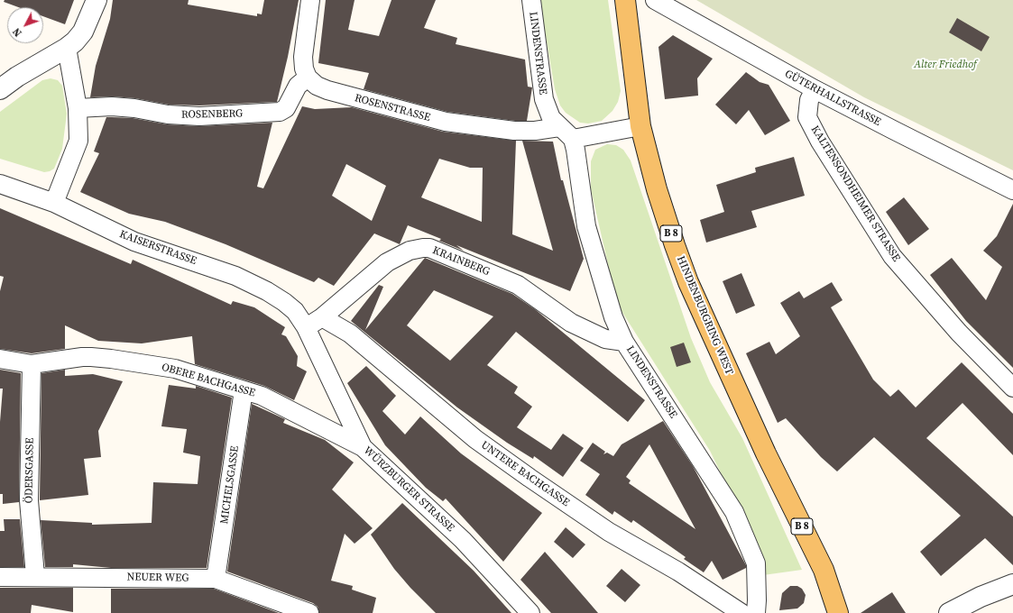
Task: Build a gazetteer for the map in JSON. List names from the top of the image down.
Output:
{
  "streets": {
    "main road": ["B 8", "HINDENBURGRING WEST"],
    "street": [
      "LINDENSTRASSE",
      "GÜTERHALLSTRASSE",
      "ROSENSTRASSE",
      "ROSENBERG",
      "KALTENSONDHEIMER STRASSE",
      "KAISERSTRASSE",
      "KRAINBERG",
      "OBERE BACHGASSE",
      "ÖDERSGASSE",
      "UNTERE BACHGASSE",
      "MICHELSGASSE",
      "WÜRZBURGER STRASSE",
      "NEUER WEG"
    ]
  },
  "crossings": [
    ["LINDENSTRASSE", "ROSENSTRASSE"],
    ["LINDENSTRASSE", "KRAINBERG"],
    ["GÜTERHALLSTRASSE", "KALTENSONDHEIMER STRASSE"],
    ["ROSENSTRASSE", "ROSENBERG"],
    ["KAISERSTRASSE", "KRAINBERG"],
    ["KAISERSTRASSE", "WÜRZBURGER STRASSE"],
    ["KRAINBERG", "UNTERE BACHGASSE"],
    ["KRAINBERG", "WÜRZBURGER STRASSE"],
    ["OBERE BACHGASSE", "ÖDERSGASSE"],
    ["OBERE BACHGASSE", "MICHELSGASSE"],
    ["OBERE BACHGASSE", "WÜRZBURGER STRASSE"],
    ["ÖDERSGASSE", "NEUER WEG"],
    ["MICHELSGASSE", "NEUER WEG"]
  ],
  "parks": ["Alter Friedhof"],
  "north": "bottom left"
}
